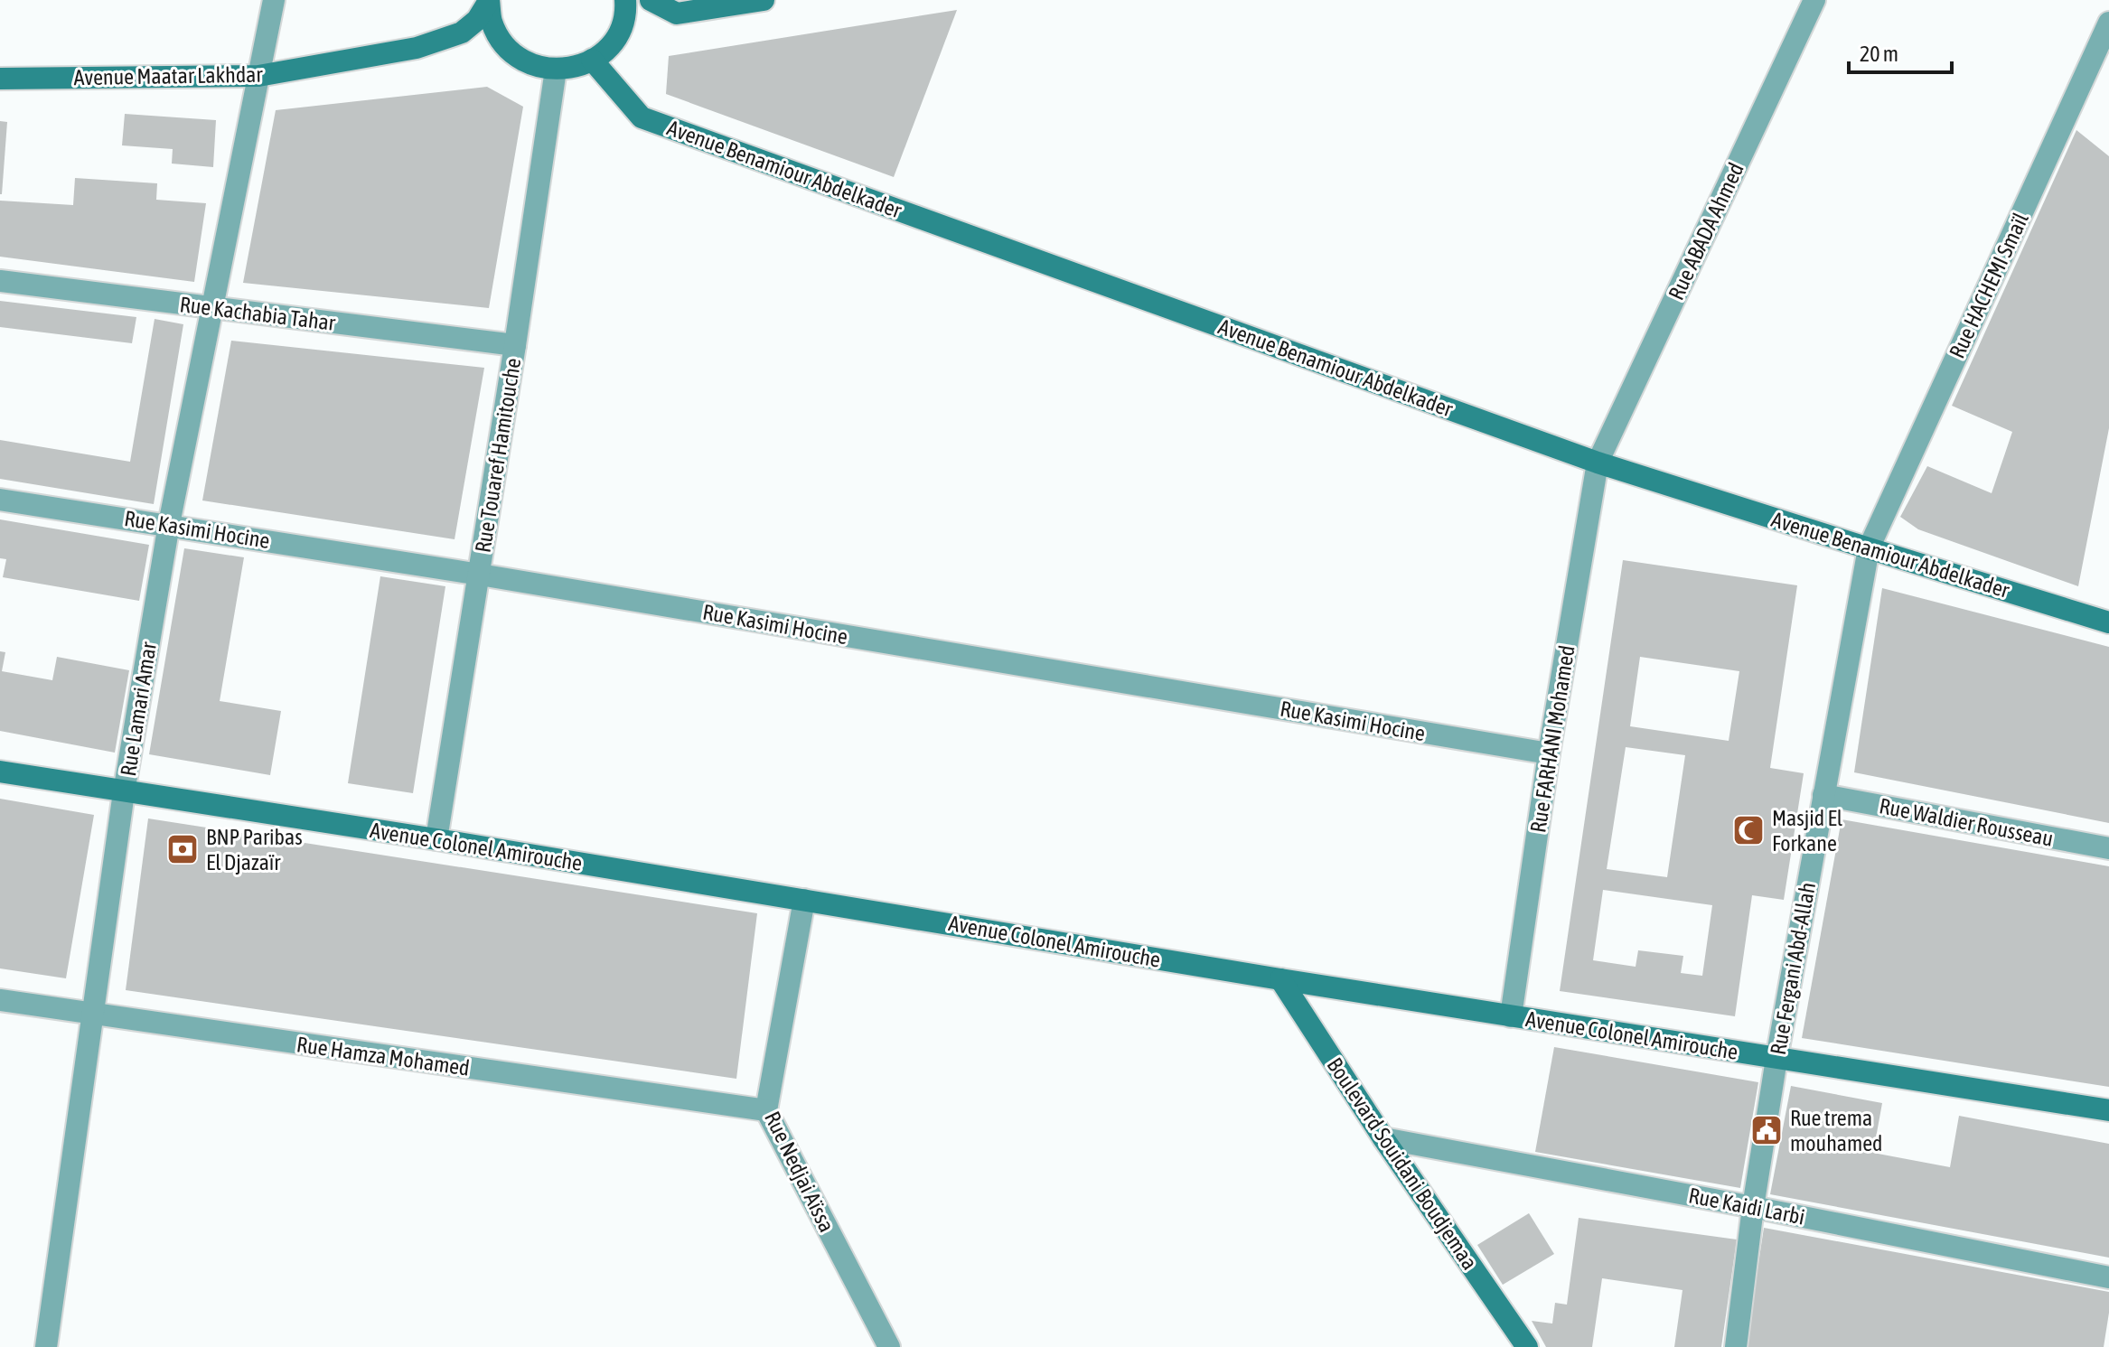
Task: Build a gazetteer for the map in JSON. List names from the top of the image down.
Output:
{
  "streets": {
    "main road": [
      "Avenue Maatar Lakhdar",
      "Avenue Benamiour Abdelkader",
      "Avenue Colonel Amirouche",
      "Boulevard Souidani Boudjemaa"
    ],
    "street": [
      "Rue ABADA Ahmed",
      "Rue HACHEMI Smaïl",
      "Rue Kachabia Tahar",
      "Rue Touaref Hamitouche",
      "Rue Kasimi Hocine",
      "Rue Lamari Amar",
      "Rue FARHANI Mohamed",
      "Rue Waldier Rousseau",
      "Rue Fergani Abd-Allah",
      "Rue Hamza Mohamed",
      "Rue Nedjai Aïssa",
      "Rue Kaidi Larbi"
    ]
  },
  "crossings": [
    ["Avenue Maatar Lakhdar", "Rue Lamari Amar"],
    ["Avenue Benamiour Abdelkader", "Rue ABADA Ahmed"],
    ["Avenue Benamiour Abdelkader", "Rue HACHEMI Smaïl"],
    ["Avenue Benamiour Abdelkader", "Rue FARHANI Mohamed"],
    ["Avenue Benamiour Abdelkader", "Rue Fergani Abd-Allah"],
    ["Rue ABADA Ahmed", "Rue FARHANI Mohamed"],
    ["Rue HACHEMI Smaïl", "Rue Fergani Abd-Allah"],
    ["Rue Kachabia Tahar", "Rue Touaref Hamitouche"],
    ["Rue Kachabia Tahar", "Rue Lamari Amar"],
    ["Rue Touaref Hamitouche", "Rue Kasimi Hocine"],
    ["Rue Touaref Hamitouche", "Avenue Colonel Amirouche"],
    ["Rue Kasimi Hocine", "Rue Lamari Amar"],
    ["Rue Kasimi Hocine", "Rue FARHANI Mohamed"],
    ["Rue Lamari Amar", "Avenue Colonel Amirouche"],
    ["Rue Lamari Amar", "Rue Hamza Mohamed"],
    ["Rue FARHANI Mohamed", "Avenue Colonel Amirouche"],
    ["Rue Waldier Rousseau", "Rue Fergani Abd-Allah"],
    ["Avenue Colonel Amirouche", "Rue Fergani Abd-Allah"],
    ["Avenue Colonel Amirouche", "Boulevard Souidani Boudjemaa"],
    ["Avenue Colonel Amirouche", "Rue Nedjai Aïssa"],
    ["Rue Fergani Abd-Allah", "Rue Kaidi Larbi"],
    ["Rue Hamza Mohamed", "Rue Nedjai Aïssa"],
    ["Boulevard Souidani Boudjemaa", "Rue Kaidi Larbi"]
  ],
  "places": {
    "mosque": ["Masjid El Forkane"],
    "bank": ["BNP Paribas El Djazaïr"],
    "public building": ["Rue trema mouhamed"]
  },
  "scale_bar": "20 m"
}
